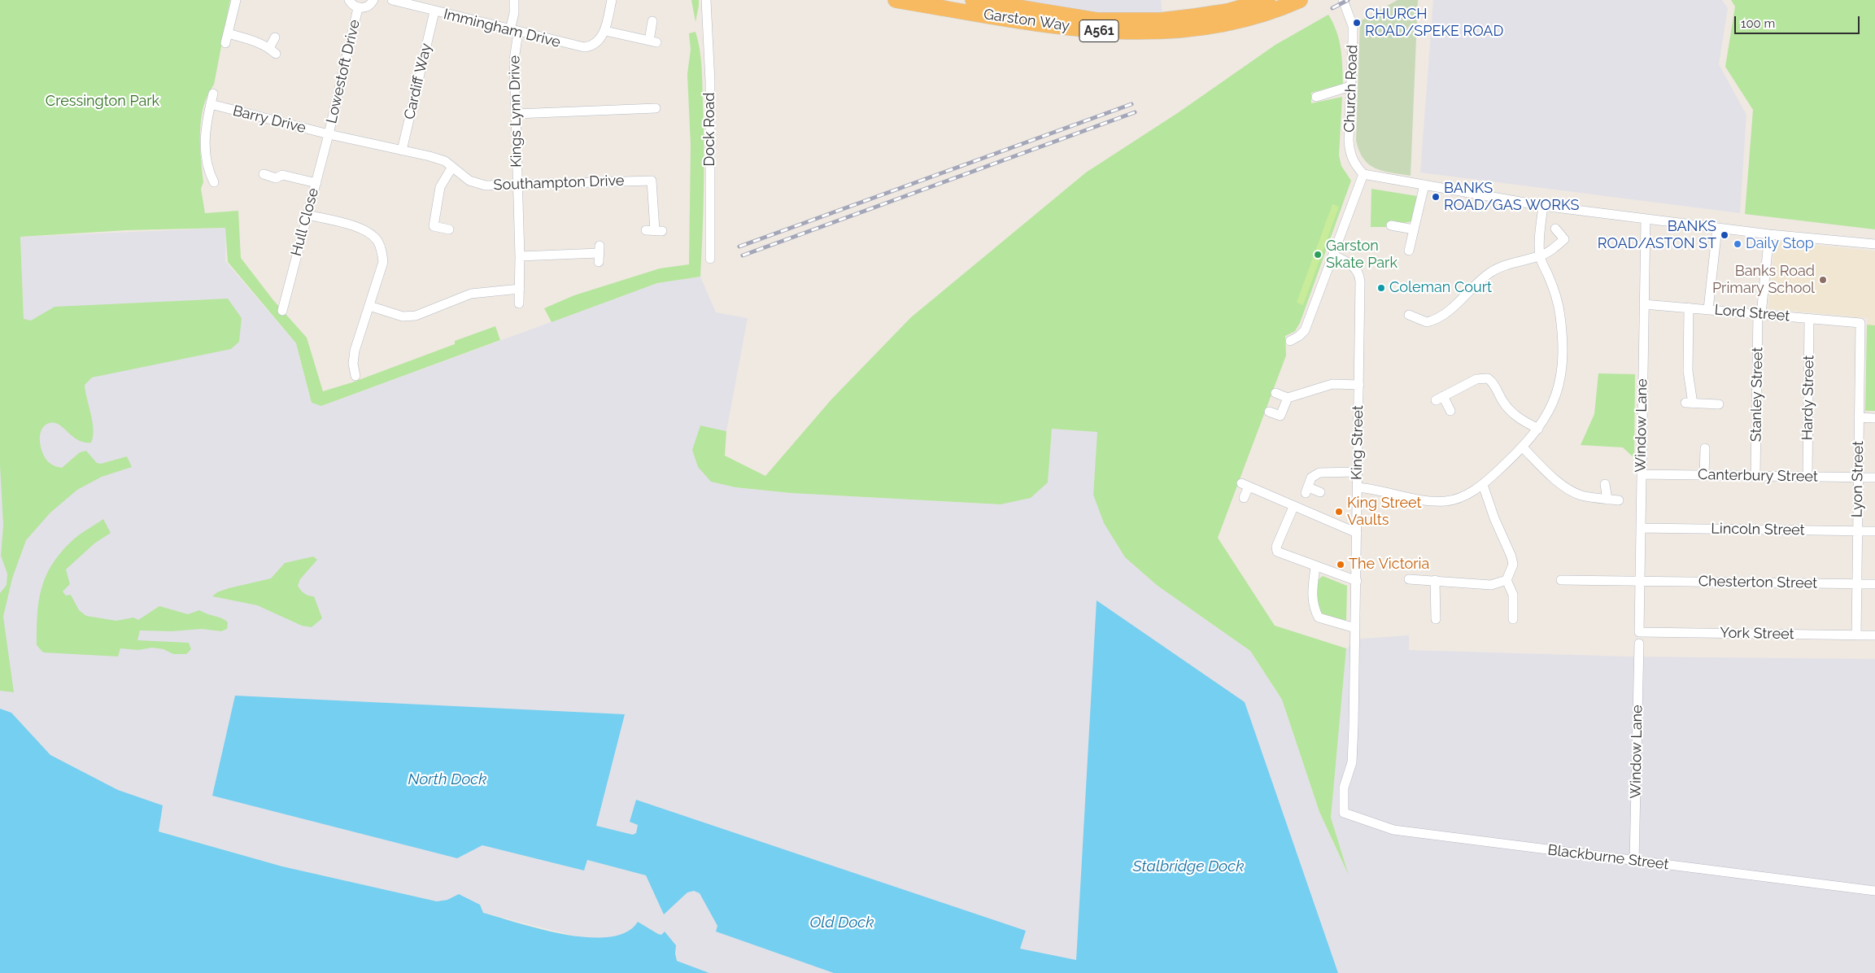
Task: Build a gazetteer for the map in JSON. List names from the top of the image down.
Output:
{
  "streets": {
    "highway": ["Garston Way", "A561"],
    "street": [
      "Immingham Drive",
      "Lowestoft Drive",
      "Cardiff Way",
      "Church Road",
      "Kings Lynn Drive",
      "Barry Drive",
      "Dock Road",
      "Southampton Drive",
      "Hull Close",
      "Lord Street",
      "Stanley Street",
      "Hardy Street",
      "Window Lane",
      "King Street",
      "Canterbury Street",
      "Lyon Street",
      "Lincoln Street",
      "Chesterton Street",
      "York Street",
      "Blackburne Street"
    ]
  },
  "crossings": [
    ["Immingham Drive", "Cardiff Way"],
    ["Immingham Drive", "Kings Lynn Drive"],
    ["Lowestoft Drive", "Barry Drive"],
    ["Lowestoft Drive", "Southampton Drive"],
    ["Lowestoft Drive", "Hull Close"],
    ["Cardiff Way", "Southampton Drive"],
    ["Kings Lynn Drive", "Southampton Drive"],
    ["Barry Drive", "Southampton Drive"],
    ["Barry Drive", "Hull Close"],
    ["Southampton Drive", "Hull Close"],
    ["Lord Street", "Stanley Street"],
    ["Lord Street", "Hardy Street"],
    ["Lord Street", "Window Lane"],
    ["Lord Street", "Lyon Street"],
    ["Stanley Street", "Canterbury Street"],
    ["Hardy Street", "Canterbury Street"],
    ["Window Lane", "Canterbury Street"],
    ["Window Lane", "Lincoln Street"],
    ["Window Lane", "Chesterton Street"],
    ["Window Lane", "York Street"],
    ["Window Lane", "Blackburne Street"],
    ["King Street", "Blackburne Street"],
    ["Canterbury Street", "Lyon Street"],
    ["Lyon Street", "Lincoln Street"],
    ["Lyon Street", "Chesterton Street"],
    ["Lyon Street", "York Street"]
  ],
  "water": ["North Dock", "Stalbridge Dock", "Old Dock"],
  "parks": ["Cressington Park"],
  "places": [
    "CHURCH ROAD/SPEKE ROAD",
    "BANKS ROAD/GAS WORKS",
    "BANKS ROAD/ASTON ST",
    "Daily Stop",
    "Garston Skate Park",
    "Banks Road Primary School",
    "Coleman Court",
    "King Street Vaults",
    "The Victoria"
  ],
  "scale_bar": "100 m"
}
